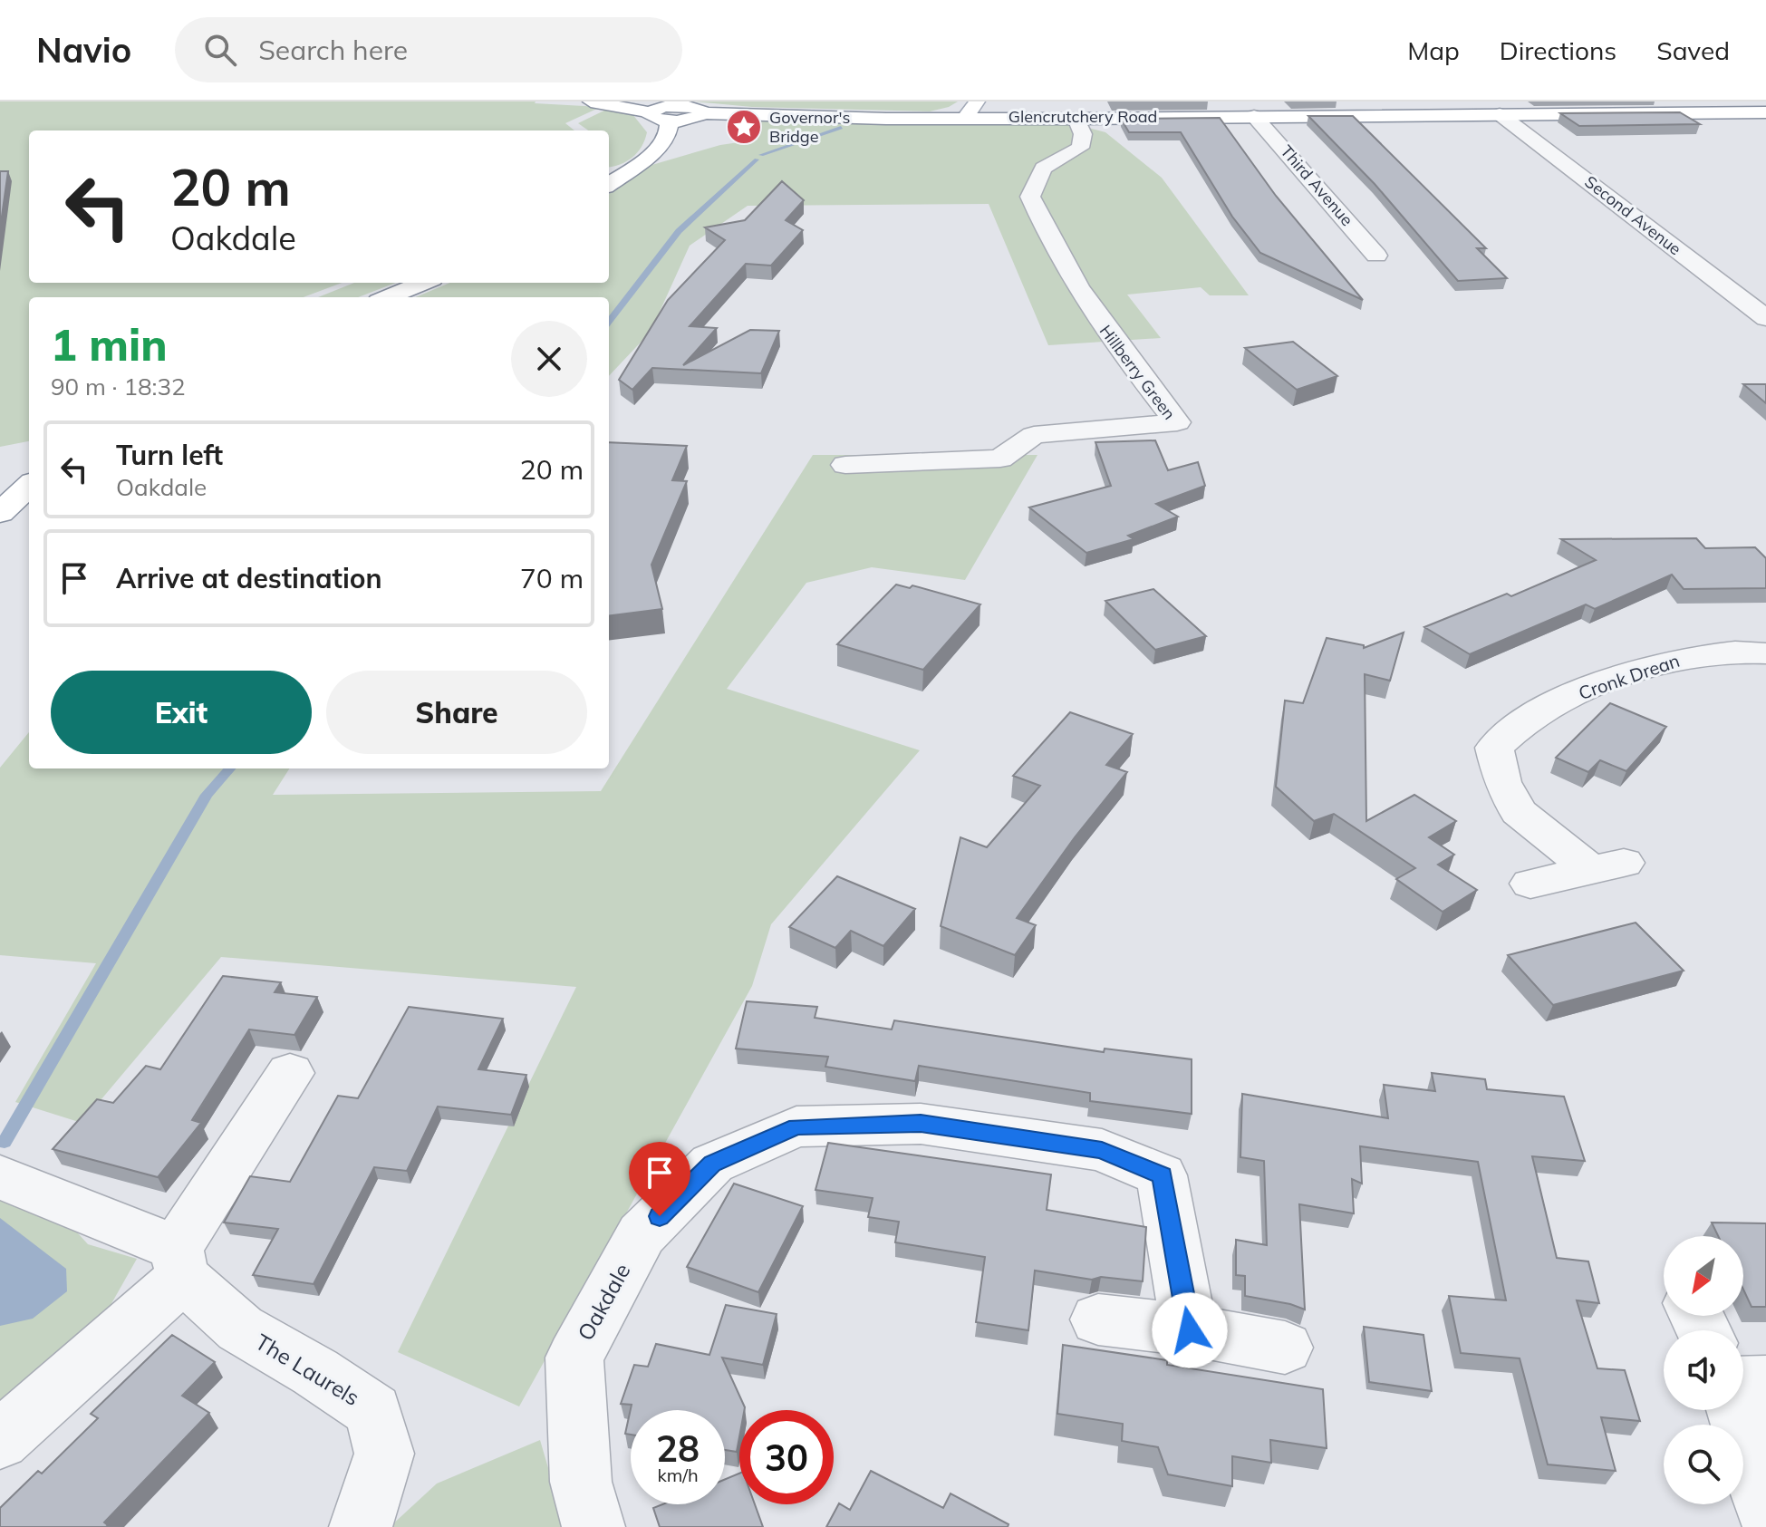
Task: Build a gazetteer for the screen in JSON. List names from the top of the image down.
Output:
{
  "streets": {
    "main road": ["Glencrutchery Road"],
    "street": [
      "Third Avenue",
      "Second Avenue",
      "Hillberry Green",
      "Cronk Drean",
      "Oakdale",
      "The Laurels"
    ]
  },
  "crossings": [
    ["Glencrutchery Road", "Third Avenue"],
    ["Glencrutchery Road", "Second Avenue"],
    ["Glencrutchery Road", "Hillberry Green"]
  ],
  "places": {
    "place": ["Governor's Bridge"]
  },
  "north": "bottom left",
  "page": {
    "header": "Navio",
    "search": "Search here",
    "nav": ["Map", "Directions", "Saved"],
    "turn": ["20 m", "Oakdale"],
    "heading": ["1 min", "90 m · 18:32"],
    "list": [
      {
        "name": "Turn left",
        "note": "Oakdale",
        "value": "20 m"
      },
      {
        "name": "Arrive at destination",
        "value": "70 m"
      }
    ],
    "buttons": ["Exit", "Share"],
    "speed": "28 km/h",
    "limit": "30"
  }
}
